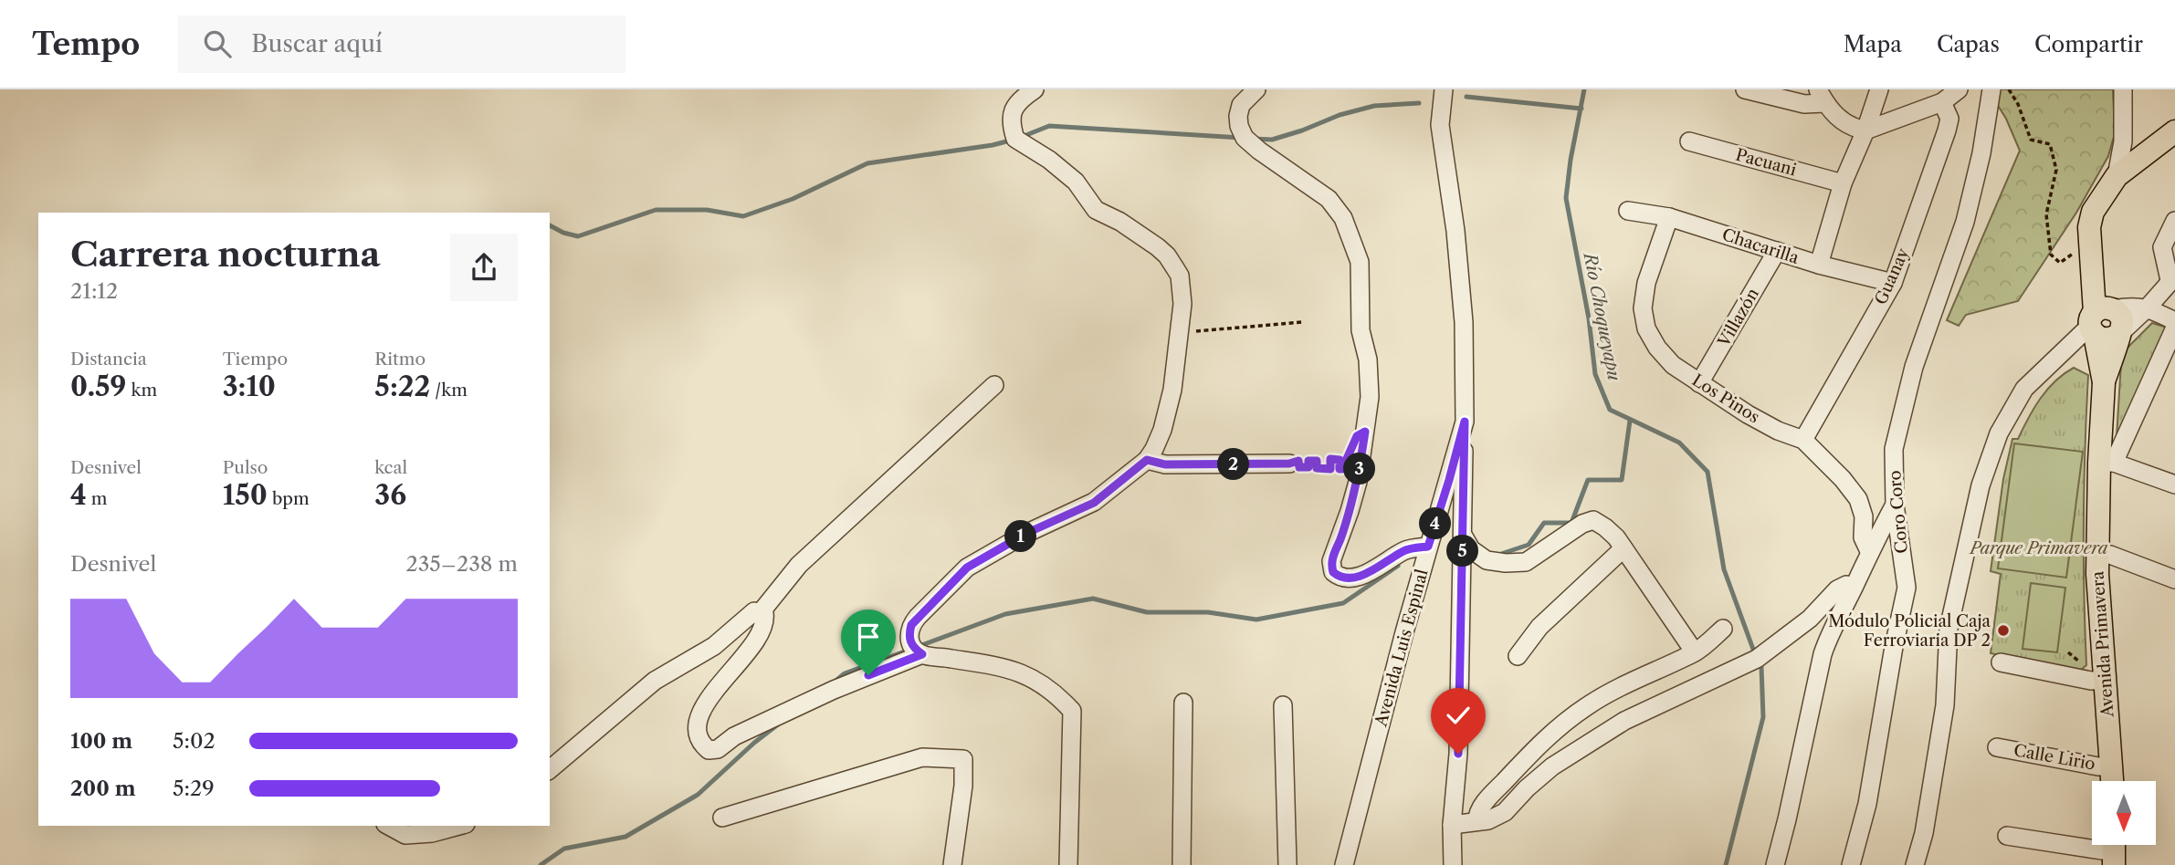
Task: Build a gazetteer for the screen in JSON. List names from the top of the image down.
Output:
{
  "streets": {
    "main road": ["Avenida Primavera"],
    "street": [
      "Pacuani",
      "Chacarilla",
      "Guanay",
      "Villazón",
      "Los Pinos",
      "Coro Coro",
      "Avenida Luis Espinal",
      "Calle Lirio"
    ]
  },
  "crossings": [
    ["Chacarilla", "Guanay"],
    ["Chacarilla", "Villazón"],
    ["Chacarilla", "Los Pinos"],
    ["Guanay", "Los Pinos"],
    ["Villazón", "Los Pinos"],
    ["Avenida Primavera", "Calle Lirio"]
  ],
  "water": ["Río Choqueyapu"],
  "parks": ["Parque Primavera"],
  "places": ["Módulo Policial Caja Ferroviaria DP 2"],
  "north": "bottom",
  "page": {
    "header": "Tempo",
    "search": "Buscar aquí",
    "nav": ["Mapa", "Capas", "Compartir"],
    "heading": ["Carrera nocturna", "21:12"],
    "stats": [
      ["Distancia", "0.59 km"],
      ["Tiempo", "3:10"],
      ["Ritmo", "5:22 /km"],
      ["Desnivel", "4 m"],
      ["Pulso", "150 bpm"],
      ["kcal", "36"]
    ],
    "pins": [
      "2",
      "3",
      "4",
      "1",
      "5"
    ],
    "chart": ["Desnivel", "235–238 m"],
    "list": [
      {
        "name": "100 m",
        "note": "5:02"
      },
      {
        "name": "200 m",
        "note": "5:29"
      }
    ]
  }
}
